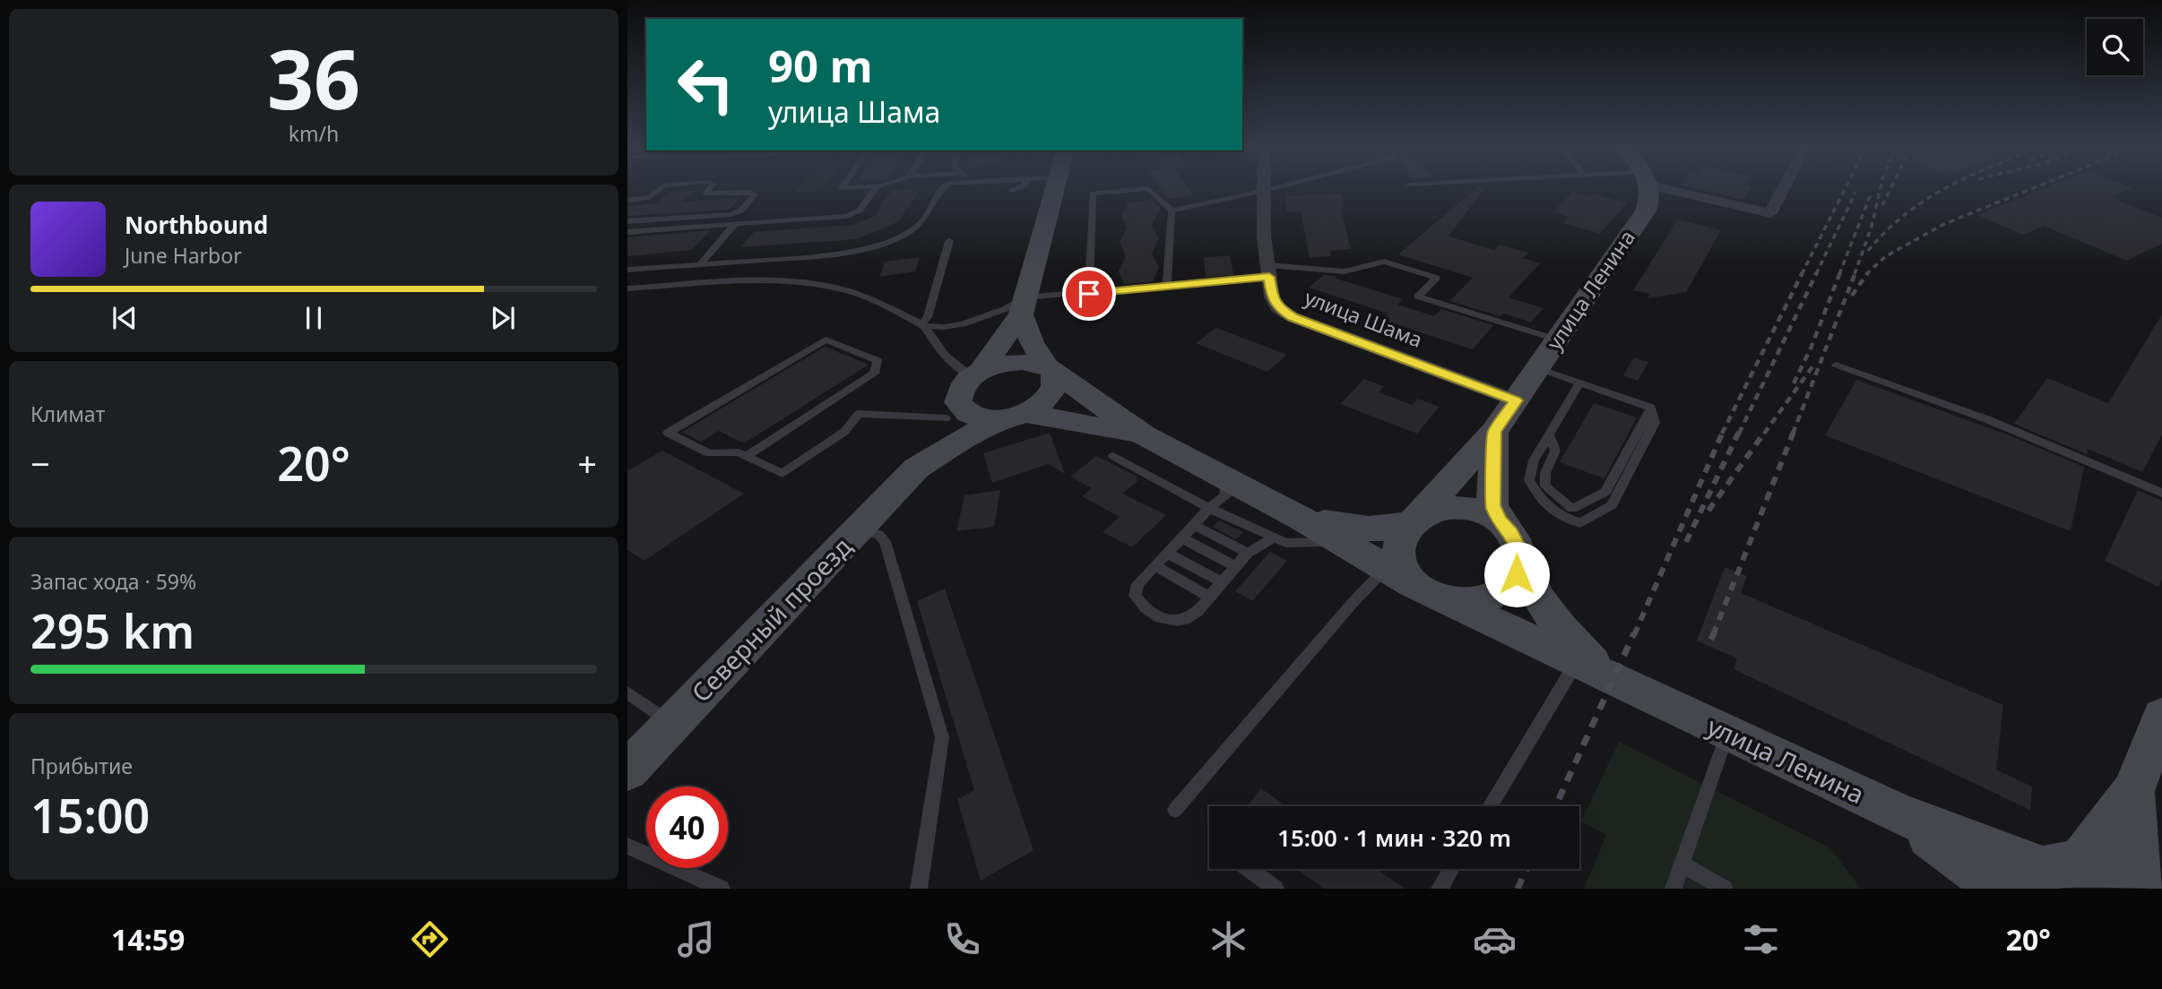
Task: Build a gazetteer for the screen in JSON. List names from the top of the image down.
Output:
{
  "streets": {
    "main road": ["улица Ленина", "Северный проезд"],
    "street": ["улица Шама"]
  },
  "crossings": [
    ["улица Ленина", "улица Шама"]
  ],
  "page": {
    "tile": [
      ["36", "km/h"],
      "Климат",
      ["Запас хода · 59%", "295 km"],
      ["Прибытие", "15:00"]
    ],
    "turn": ["90 m", "улица Шама"],
    "song": ["Northbound", "June Harbor"],
    "heat": ["−", "20°", "+"],
    "limit": "40",
    "trip": "15:00 · 1 мин · 320 m",
    "tabs": ["14:59", "20°"]
  }
}
